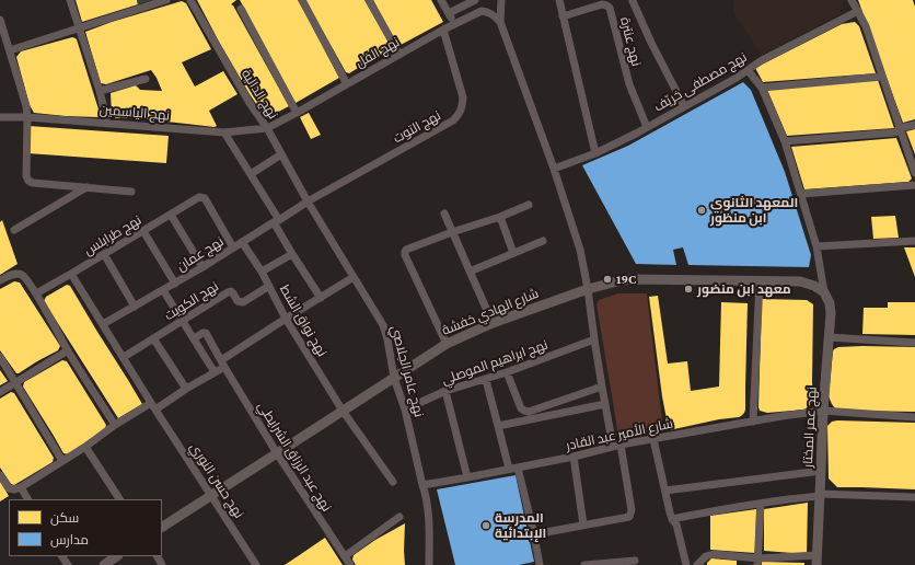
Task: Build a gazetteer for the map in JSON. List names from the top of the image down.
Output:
{
  "streets": {
    "street": [
      "نهج عنترة",
      "نهج الفل",
      "نهج مصطفى خريّف",
      "نهج الدالية",
      "نهج الياسمين",
      "نهج التوت",
      "نهج طرابلس",
      "نهج عمان",
      "نهج الكويت",
      "شارع الهادي خفشة",
      "نهج نواق الشط",
      "نهج ابراهيم الموصلي",
      "نهج عامر الجلاصي",
      "نهج عمر المختار",
      "شارع الأمير عبد القادر",
      "نهج عبد الرزاق الشرايطي",
      "نهج حسن النوري"
    ]
  },
  "crossings": [
    ["نهج عنترة", "نهج مصطفى خريّف"],
    ["نهج الفل", "نهج الدالية"],
    ["نهج الفل", "نهج الياسمين"],
    ["نهج الفل", "نهج التوت"],
    ["نهج الدالية", "نهج الياسمين"],
    ["نهج الدالية", "نهج التوت"],
    ["نهج الدالية", "نهج عمان"],
    ["نهج الدالية", "نهج عامر الجلاصي"],
    ["نهج التوت", "نهج عمان"],
    ["نهج التوت", "نهج عامر الجلاصي"],
    ["نهج طرابلس", "نهج عمان"],
    ["نهج طرابلس", "نهج حسن النوري"],
    ["نهج عمان", "نهج نواق الشط"],
    ["نهج عمان", "نهج عامر الجلاصي"],
    ["نهج عمان", "نهج حسن النوري"],
    ["نهج الكويت", "نهج نواق الشط"],
    ["نهج الكويت", "نهج حسن النوري"],
    ["شارع الهادي خفشة", "نهج نواق الشط"],
    ["شارع الهادي خفشة", "نهج عامر الجلاصي"],
    ["شارع الهادي خفشة", "نهج عمر المختار"],
    ["شارع الهادي خفشة", "نهج عبد الرزاق الشرايطي"],
    ["شارع الهادي خفشة", "نهج حسن النوري"],
    ["نهج ابراهيم الموصلي", "نهج عامر الجلاصي"],
    ["نهج عامر الجلاصي", "شارع الأمير عبد القادر"],
    ["نهج عمر المختار", "شارع الأمير عبد القادر"]
  ],
  "places": [
    "المعهد الثانوي ابن منظور",
    "19C",
    "معهد ابن منضور",
    "المدرسة الإبتدائية"
  ],
  "legend": ["سكن", "مدارس"]
}
